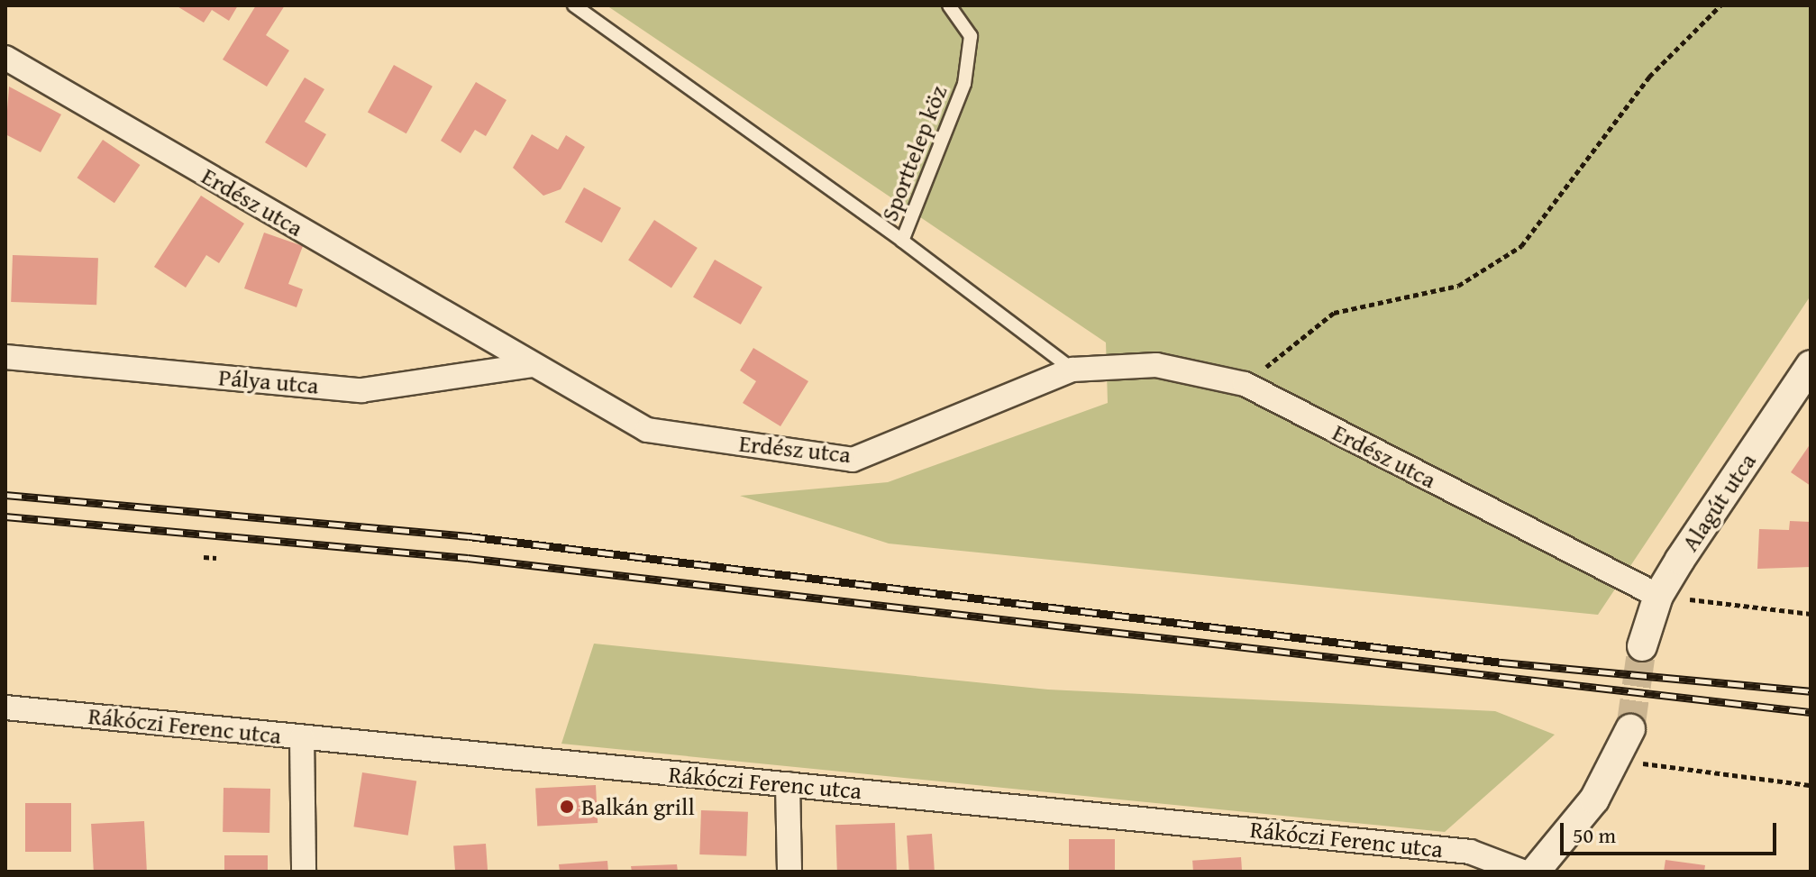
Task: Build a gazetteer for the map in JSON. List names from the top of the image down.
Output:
{
  "streets": {
    "street": [
      "Erdész utca",
      "Pálya utca",
      "Alagút utca",
      "Rákóczi Ferenc utca"
    ],
    "lane": ["Sporttelep köz"]
  },
  "crossings": [
    ["Sporttelep köz", "Erdész utca"],
    ["Erdész utca", "Pálya utca"],
    ["Erdész utca", "Alagút utca"]
  ],
  "places": ["Balkán grill"],
  "scale_bar": "50 m"
}
